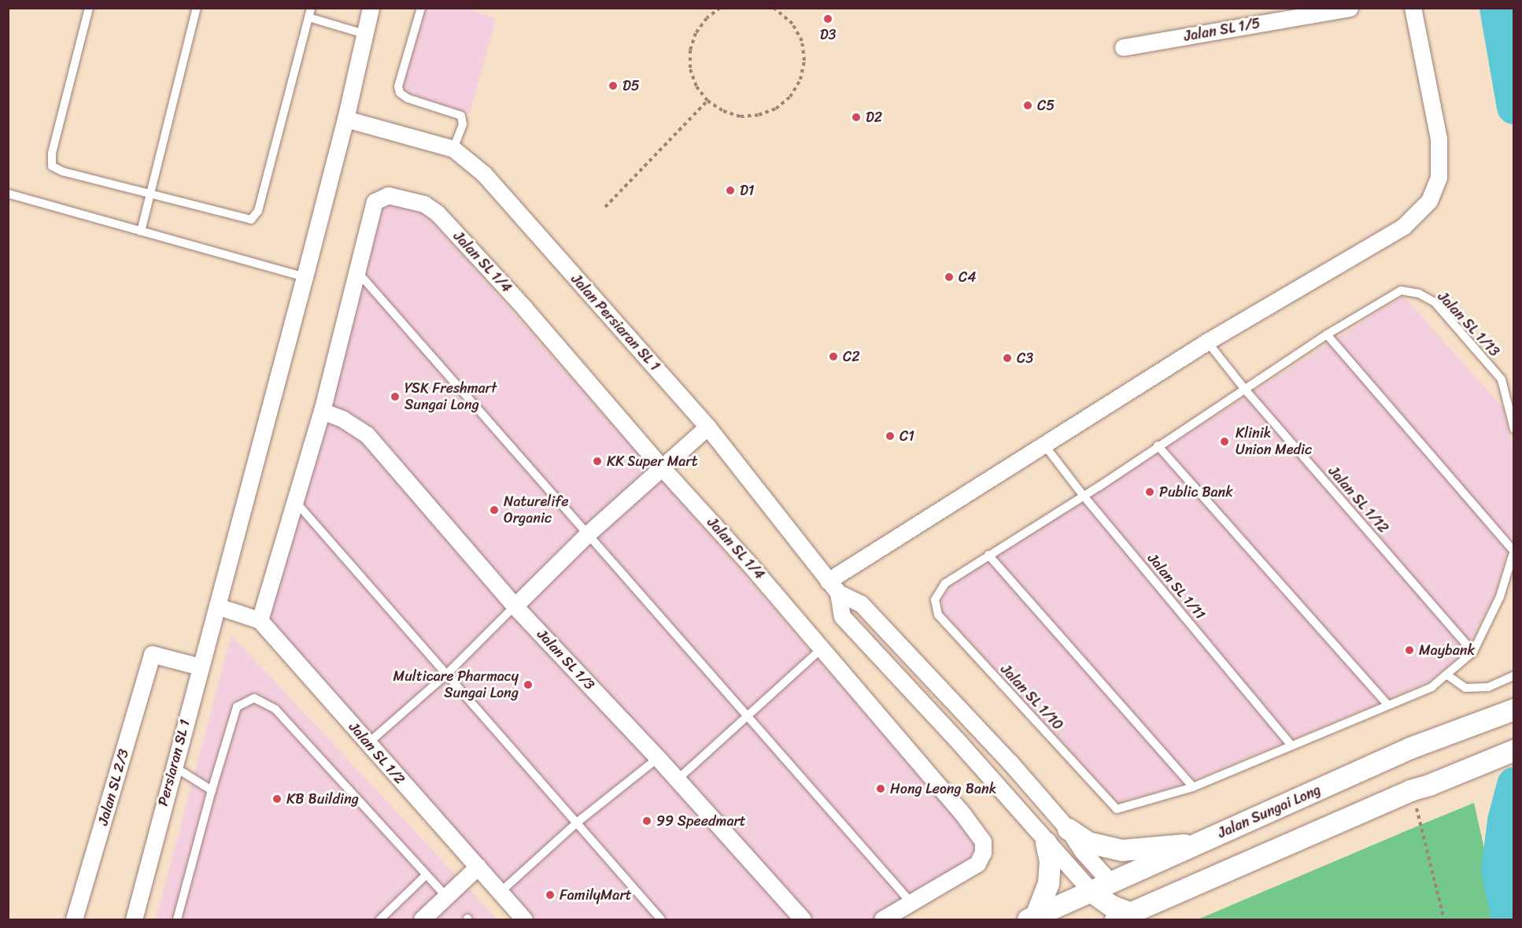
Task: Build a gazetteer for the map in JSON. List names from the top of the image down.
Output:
{
  "streets": {
    "street": [
      "Jalan SL 1/5",
      "Jalan SL 1/4",
      "Jalan Persiaran SL 1",
      "Jalan SL 1/3",
      "Jalan SL 1/2",
      "Persiaran SL 1",
      "Jalan SL 2/3",
      "Jalan Sungai Long"
    ],
    "lane": [
      "Jalan SL 1/13",
      "Jalan SL 1/12",
      "Jalan SL 1/11",
      "Jalan SL 1/10"
    ]
  },
  "crossings": [
    ["Jalan Persiaran SL 1", "Persiaran SL 1"],
    ["Persiaran SL 1", "Jalan SL 2/3"]
  ],
  "places": [
    "D3",
    "D5",
    "C5",
    "D2",
    "D1",
    "C4",
    "C2",
    "C3",
    "YSK Freshmart Sungai Long",
    "C1",
    "Klinik Union Medic",
    "KK Super Mart",
    "Public Bank",
    "Naturelife Organic",
    "Maybank",
    "Multicare Pharmacy Sungai Long",
    "Hong Leong Bank",
    "KB Building",
    "99 Speedmart",
    "FamilyMart"
  ]
}
